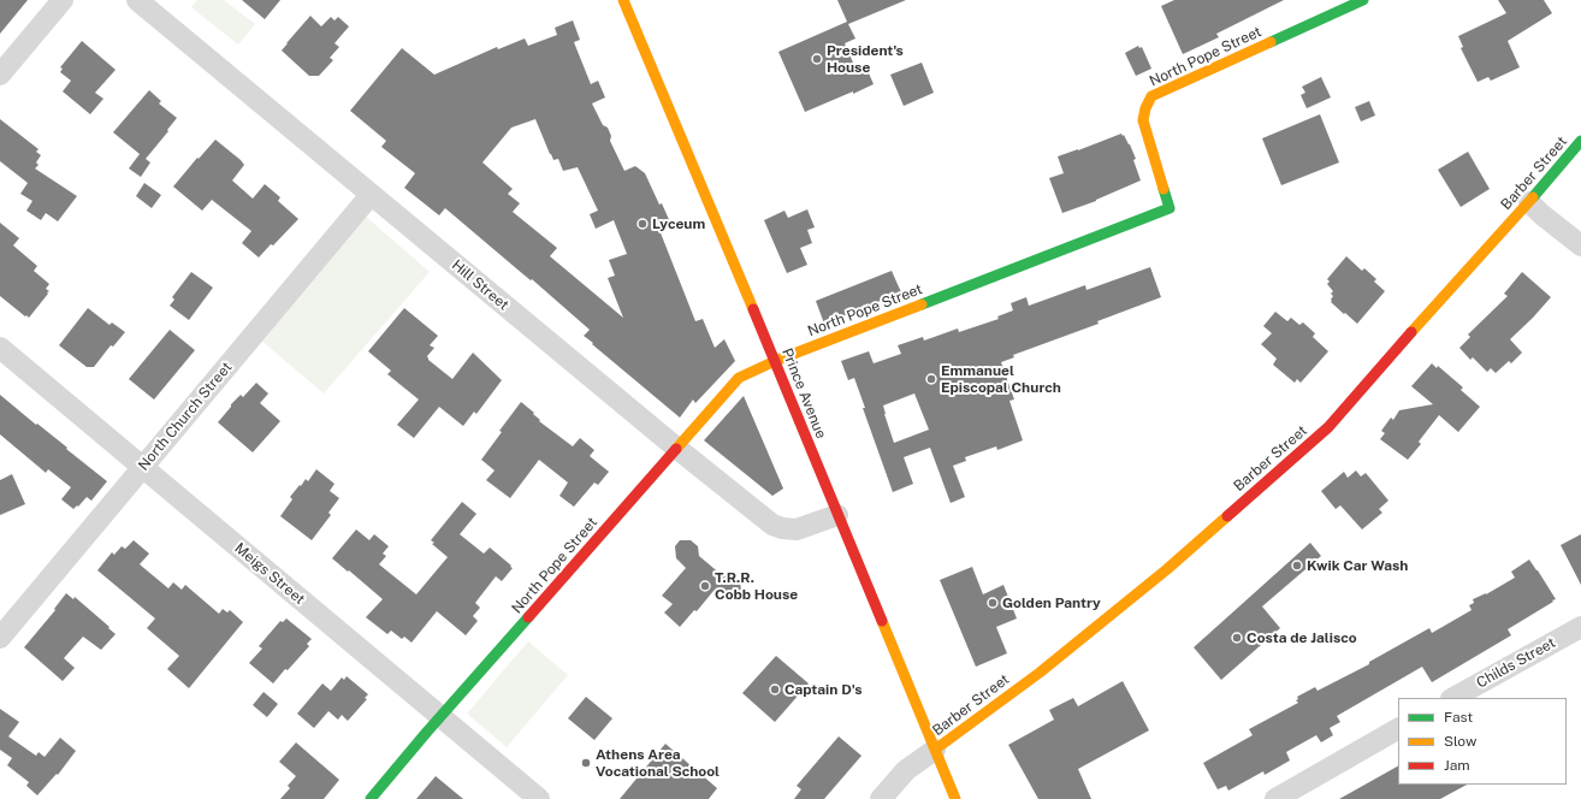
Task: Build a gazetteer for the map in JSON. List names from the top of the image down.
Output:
{
  "streets": {
    "street": [
      "North Pope Street",
      "Barber Street",
      "Hill Street",
      "Prince Avenue",
      "North Church Street",
      "Meigs Street",
      "Childs Street"
    ]
  },
  "crossings": [
    ["North Pope Street", "Hill Street"],
    ["North Pope Street", "Prince Avenue"],
    ["North Pope Street", "Meigs Street"],
    ["Barber Street", "Prince Avenue"],
    ["Hill Street", "Prince Avenue"],
    ["Hill Street", "North Church Street"],
    ["North Church Street", "Meigs Street"]
  ],
  "places": [
    "President's House",
    "Lyceum",
    "Emmanuel Episcopal Church",
    "Kwik Car Wash",
    "T.R.R. Cobb House",
    "Golden Pantry",
    "Costa de Jalisco",
    "Captain D's",
    "Athens Area Vocational School"
  ],
  "legend": ["Fast", "Slow", "Jam"]
}
